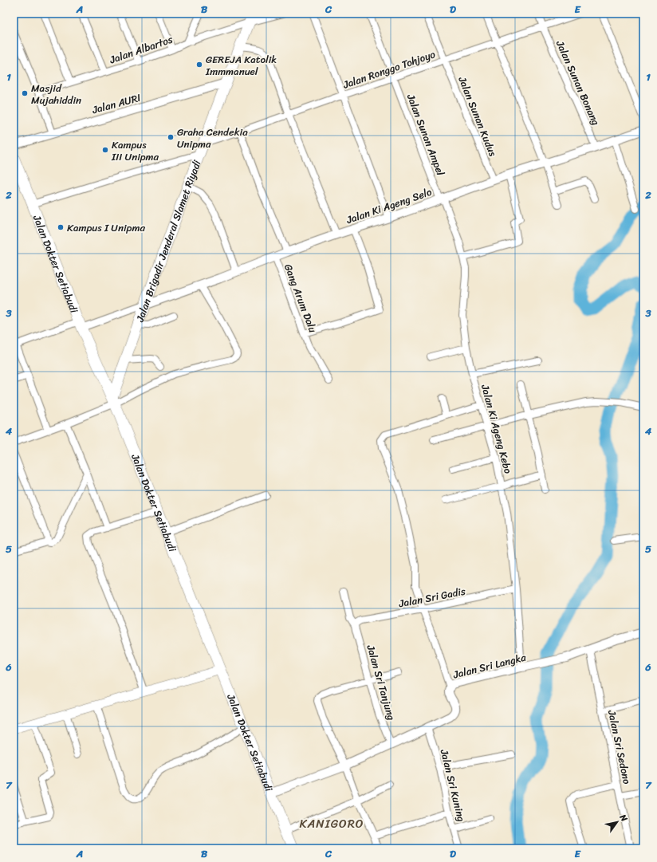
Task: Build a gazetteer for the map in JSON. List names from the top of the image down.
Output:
{
  "streets": {
    "main road": ["Jalan Brigadir Jenderal Slamet Riyadi", "Jalan Dokter Setiabudi"],
    "street": [
      "Jalan Albartos",
      "Jalan Ronggo Tohjoyo",
      "Jalan Sunan Bonang",
      "Jalan AURI",
      "Jalan Sunan Kudus",
      "Jalan Sunan Ampel",
      "Jalan Ki Ageng Selo",
      "Gang Arum Dalu",
      "Jalan Ki Ageng Kebo",
      "Jalan Sri Gadis",
      "Jalan Sri Langka",
      "Jalan Sri Tanjung",
      "Jalan Sri Sedono",
      "Jalan Sri Kuning"
    ]
  },
  "crossings": [
    ["Jalan Albartos", "Jalan Brigadir Jenderal Slamet Riyadi"],
    ["Jalan Ronggo Tohjoyo", "Jalan Sunan Bonang"],
    ["Jalan Ronggo Tohjoyo", "Jalan Sunan Kudus"],
    ["Jalan Ronggo Tohjoyo", "Jalan Sunan Ampel"],
    ["Jalan Ronggo Tohjoyo", "Jalan Brigadir Jenderal Slamet Riyadi"],
    ["Jalan Sunan Bonang", "Jalan Ki Ageng Selo"],
    ["Jalan AURI", "Jalan Brigadir Jenderal Slamet Riyadi"],
    ["Jalan Sunan Kudus", "Jalan Ki Ageng Selo"],
    ["Jalan Sunan Ampel", "Jalan Ki Ageng Selo"],
    ["Jalan Sunan Ampel", "Jalan Ki Ageng Kebo"],
    ["Jalan Ki Ageng Selo", "Jalan Brigadir Jenderal Slamet Riyadi"],
    ["Jalan Ki Ageng Selo", "Gang Arum Dalu"],
    ["Jalan Ki Ageng Selo", "Jalan Ki Ageng Kebo"],
    ["Jalan Brigadir Jenderal Slamet Riyadi", "Jalan Dokter Setiabudi"],
    ["Jalan Dokter Setiabudi", "Jalan Sri Langka"],
    ["Jalan Ki Ageng Kebo", "Jalan Sri Gadis"],
    ["Jalan Ki Ageng Kebo", "Jalan Sri Langka"],
    ["Jalan Sri Gadis", "Jalan Sri Tanjung"],
    ["Jalan Sri Langka", "Jalan Sri Tanjung"],
    ["Jalan Sri Langka", "Jalan Sri Sedono"],
    ["Jalan Sri Langka", "Jalan Sri Kuning"]
  ],
  "districts": ["KANIGORO"],
  "places": [
    "GEREJA Katolik Immmanuel",
    "Masjid Mujahiddin",
    "Graha Cendekia Unipma",
    "Kampus III Unipma",
    "Kampus I Unipma"
  ],
  "north": "top right",
  "grid": {
    "columns": [
      "A",
      "B",
      "C",
      "D",
      "E"
    ],
    "rows": [
      "1",
      "2",
      "3",
      "4",
      "5",
      "6",
      "7"
    ]
  }
}
